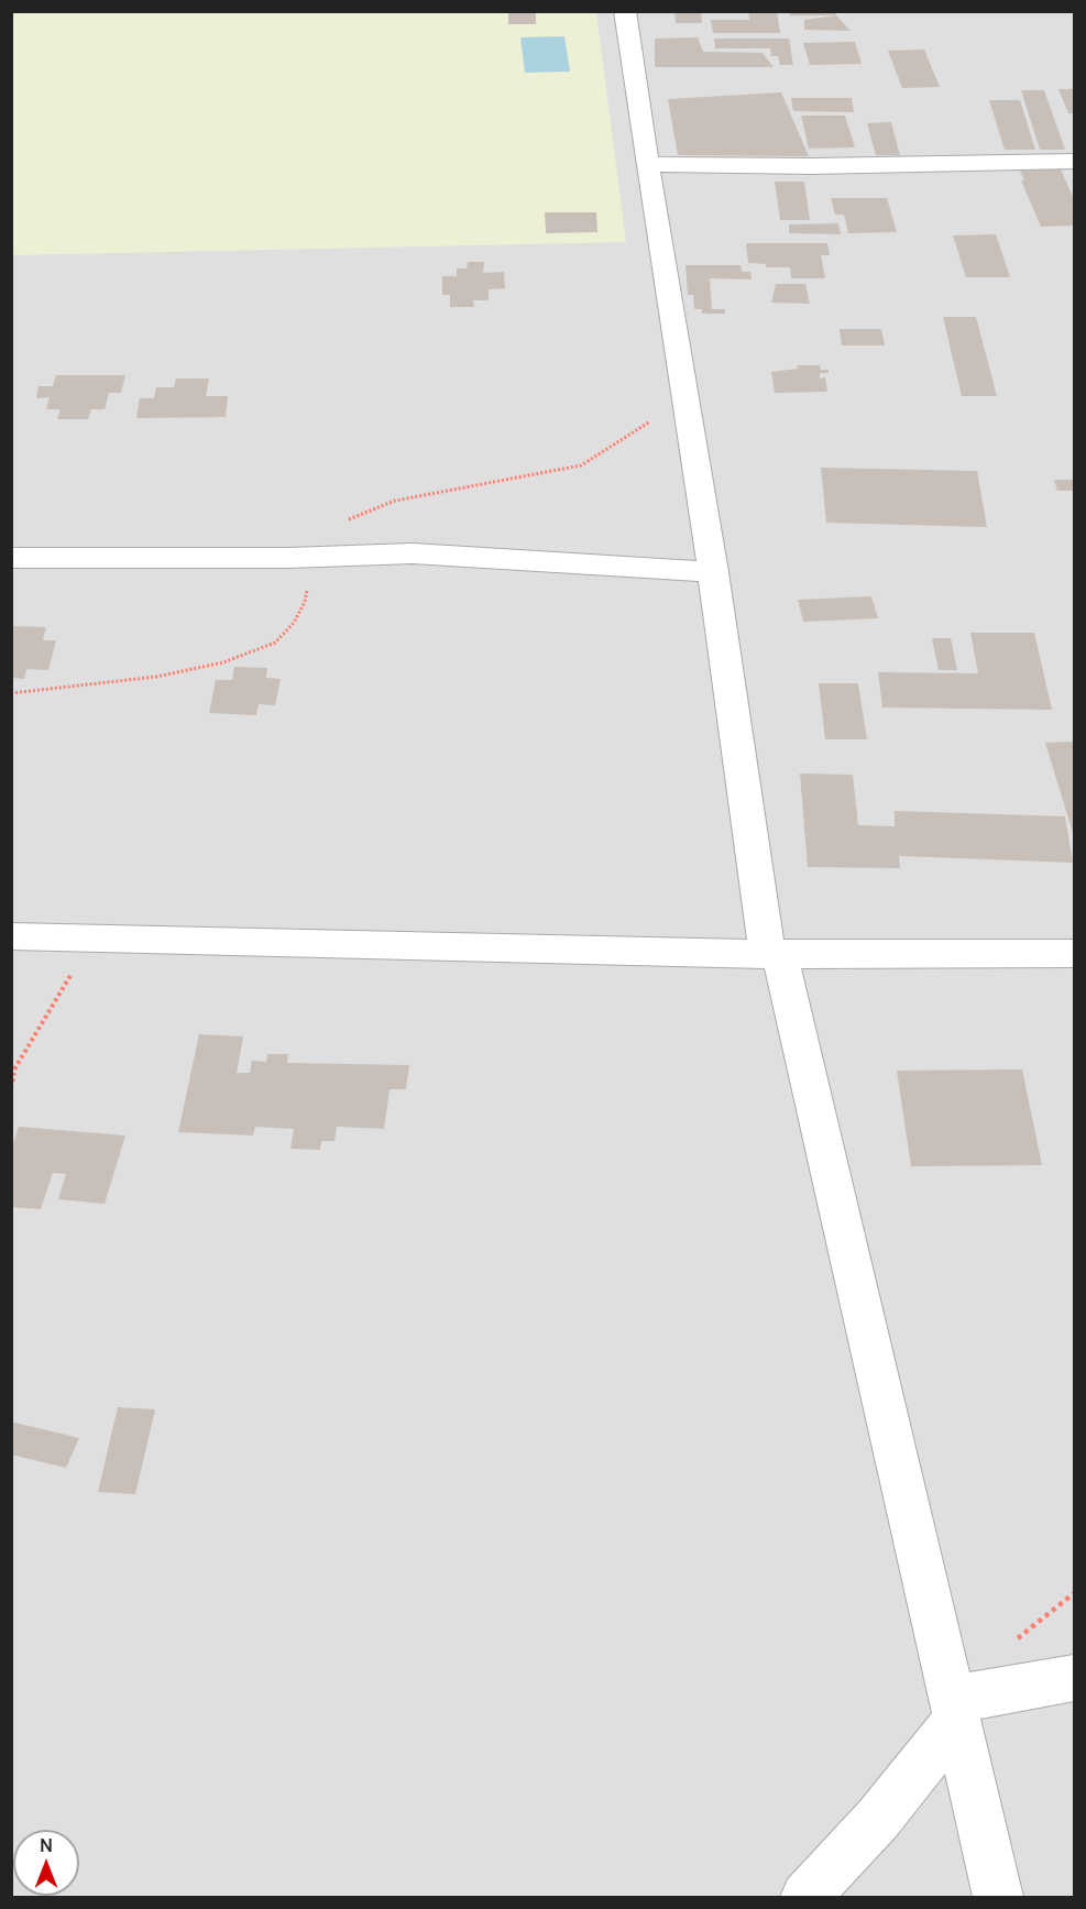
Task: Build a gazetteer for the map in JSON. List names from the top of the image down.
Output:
{
  "north": "top"
}
